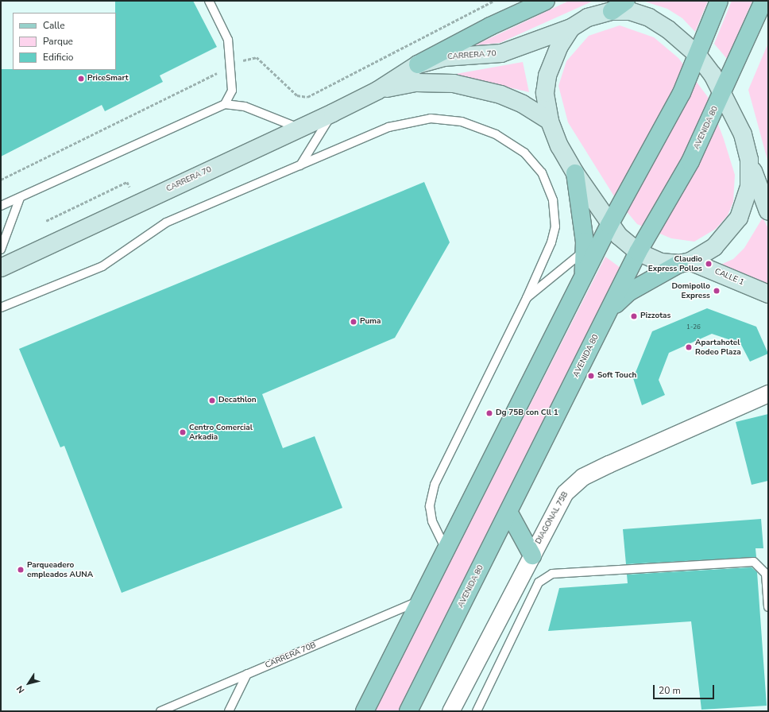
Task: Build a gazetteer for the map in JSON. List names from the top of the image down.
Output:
{
  "streets": {
    "main road": ["CARRERA 70", "AVENIDA 80", "CALLE 1"],
    "street": ["DIAGONAL 75B"],
    "lane": ["CARRERA 70B"]
  },
  "crossings": [
    ["CARRERA 70", "CALLE 1"],
    ["AVENIDA 80", "CALLE 1"]
  ],
  "places": [
    "PriceSmart",
    "Claudio Express Pollos",
    "Domipollo Express",
    "Pizzotas",
    "Puma",
    "Apartahotel Rodeo Plaza",
    "Soft Touch",
    "Decathlon",
    "Dg 75B con Cll 1",
    "Centro Comercial Arkadia",
    "Parqueadero empleados AUNA"
  ],
  "house_numbers": ["1-26"],
  "legend": ["Calle", "Parque", "Edificio"],
  "scale_bar": "20 m",
  "north": "bottom left"
}
